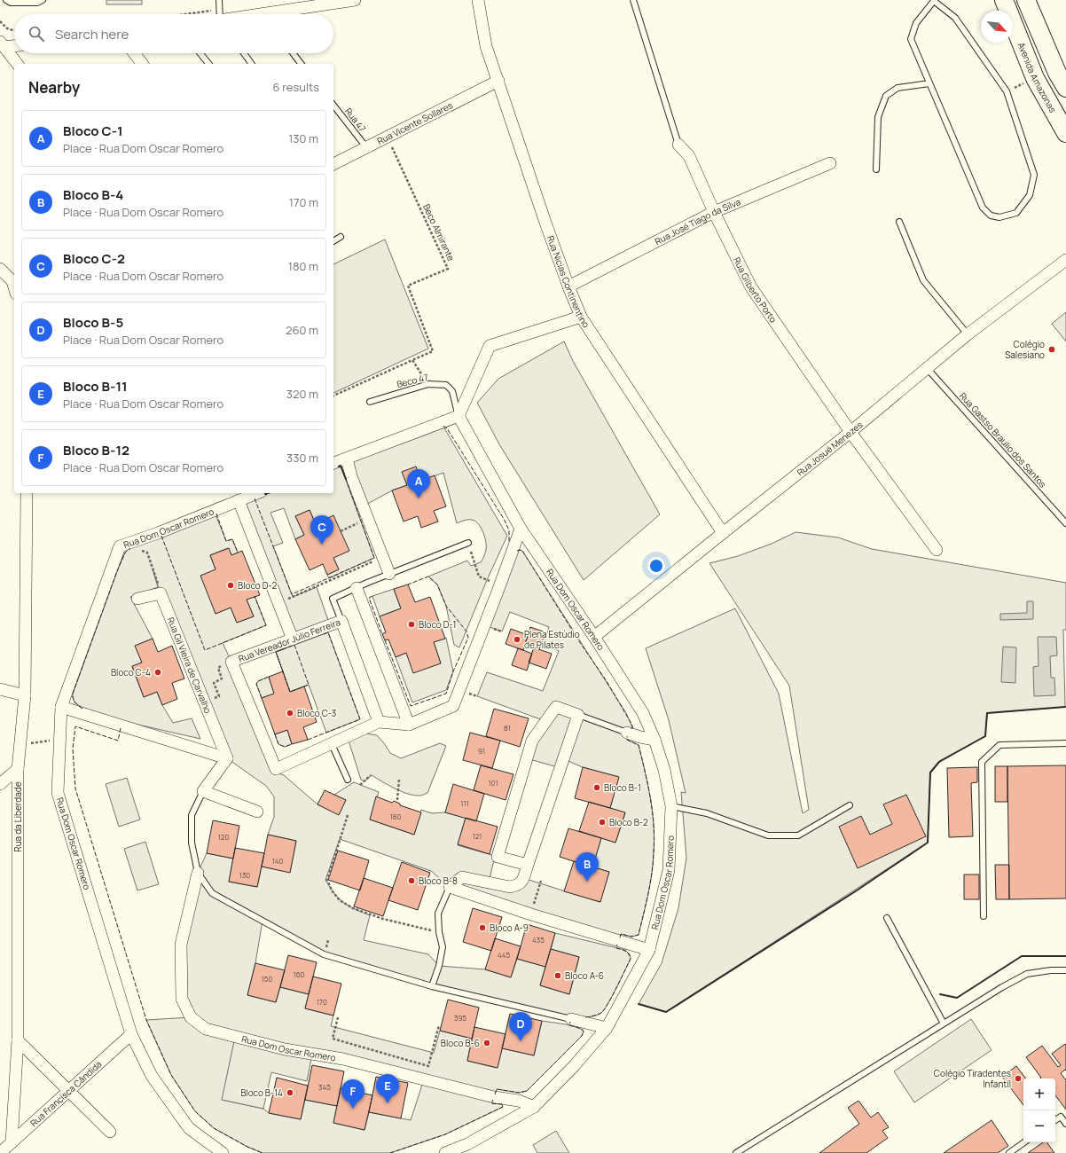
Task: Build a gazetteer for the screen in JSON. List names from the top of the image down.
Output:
{
  "streets": {
    "main road": ["Avenida Amazonas"],
    "street": [
      "Rua Vicente Sollares",
      "Rua José Tiago da Silva",
      "Rua Nicias Continentino",
      "Rua Gilberto Porto",
      "Rua Josué Menezes",
      "Rua Dom Oscar Romero",
      "Rua Vereador Júlio Ferreira",
      "Rua Gil Vieira de Carvalho",
      "Rua da Liberdade",
      "Rua Francisca Cândida"
    ],
    "lane": ["Rua 47", "Beco 47", "Rua Gastso Braulio dos Santos"],
    "path": ["Beco Almirante"]
  },
  "crossings": [
    ["Rua 47", "Rua Vicente Sollares"],
    ["Rua Vicente Sollares", "Beco Almirante"],
    ["Rua Vicente Sollares", "Rua Nicias Continentino"],
    ["Rua José Tiago da Silva", "Rua Nicias Continentino"],
    ["Rua José Tiago da Silva", "Rua Gilberto Porto"],
    ["Rua Nicias Continentino", "Rua Josué Menezes"],
    ["Rua Gilberto Porto", "Rua Josué Menezes"],
    ["Beco 47", "Rua Dom Oscar Romero"],
    ["Rua Gastso Braulio dos Santos", "Rua Josué Menezes"],
    ["Rua Josué Menezes", "Rua Dom Oscar Romero"],
    ["Rua Dom Oscar Romero", "Rua Francisca Cândida"],
    ["Rua da Liberdade", "Rua Francisca Cândida"]
  ],
  "places": [
    "Colégio Salesiano",
    "Bloco D-2",
    "Bloco D-1",
    "Plena Estúdio de Pilates",
    "Bloco C-4",
    "Bloco C-3",
    "Bloco B-1",
    "Bloco B-2",
    "Bloco B-8",
    "Bloco A-9",
    "Bloco A-6",
    "Bloco B-6",
    "Colégio Tiradentes Infantil",
    "Bloco B-14"
  ],
  "house_numbers": [
    "81",
    "91",
    "101",
    "111",
    "180",
    "121",
    "120",
    "140",
    "130",
    "435",
    "445",
    "160",
    "150",
    "170",
    "395",
    "345"
  ],
  "north": "bottom right",
  "page": {
    "search": "Search here",
    "heading": ["Nearby", "6 results"],
    "list": [
      {
        "mark": "A",
        "name": "Bloco C-1",
        "note": "Place · Rua Dom Oscar Romero",
        "value": "130 m"
      },
      {
        "mark": "B",
        "name": "Bloco B-4",
        "note": "Place · Rua Dom Oscar Romero",
        "value": "170 m"
      },
      {
        "mark": "C",
        "name": "Bloco C-2",
        "note": "Place · Rua Dom Oscar Romero",
        "value": "180 m"
      },
      {
        "mark": "D",
        "name": "Bloco B-5",
        "note": "Place · Rua Dom Oscar Romero",
        "value": "260 m"
      },
      {
        "mark": "E",
        "name": "Bloco B-11",
        "note": "Place · Rua Dom Oscar Romero",
        "value": "320 m"
      },
      {
        "mark": "F",
        "name": "Bloco B-12",
        "note": "Place · Rua Dom Oscar Romero",
        "value": "330 m"
      }
    ],
    "pins": [
      "A",
      "C",
      "B",
      "D",
      "E",
      "F"
    ],
    "map_buttons": ["+", "−"]
  }
}
